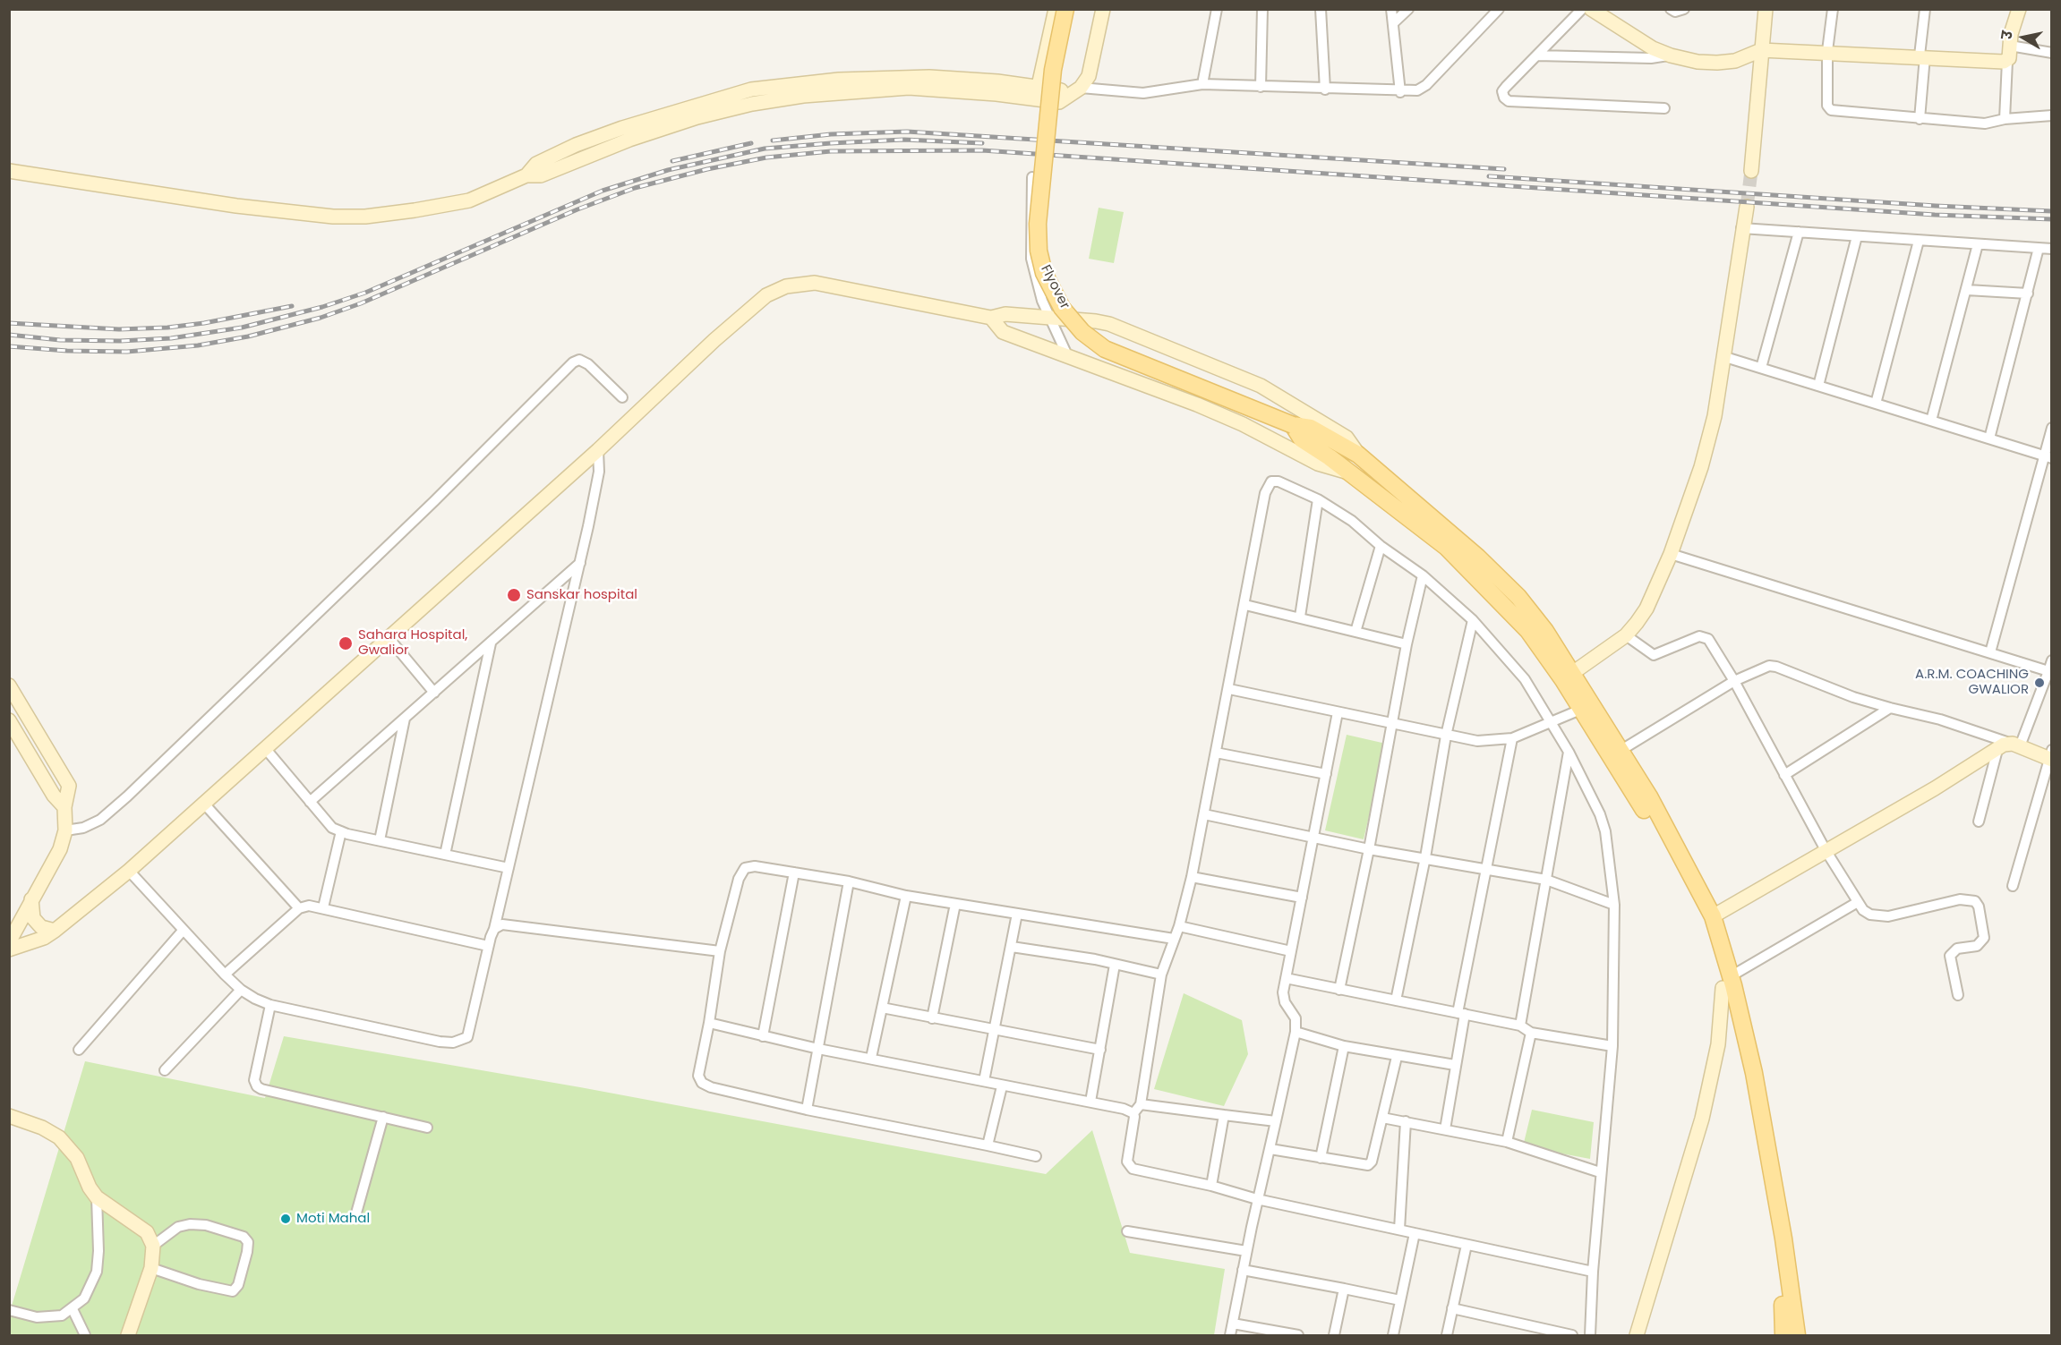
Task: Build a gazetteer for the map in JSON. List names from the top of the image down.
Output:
{
  "streets": {
    "main road": ["Flyover"]
  },
  "places": [
    "Sanskar hospital",
    "Sahara Hospital, Gwalior",
    "A.R.M. COACHING GWALIOR",
    "Moti Mahal"
  ],
  "north": "left"
}
